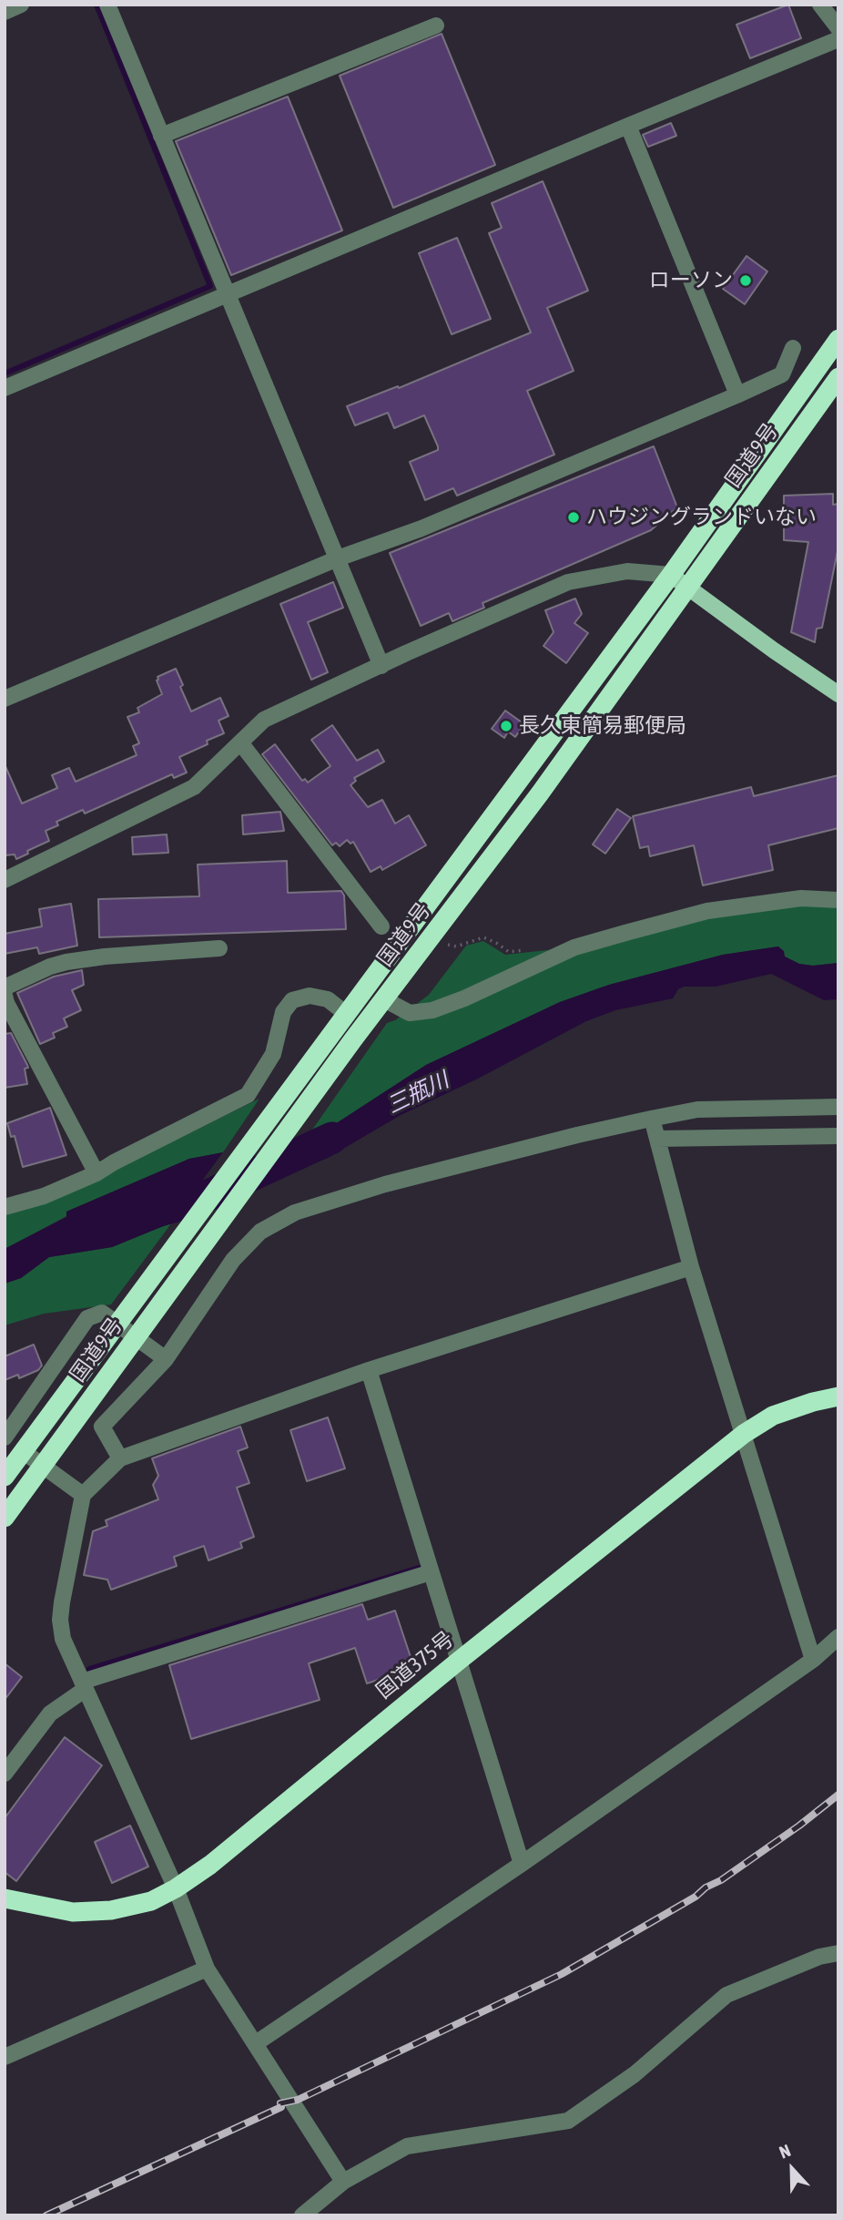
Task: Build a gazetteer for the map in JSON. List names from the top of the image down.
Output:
{
  "streets": {
    "highway": ["国道9号", "国道375号"]
  },
  "water": ["三瓶川"],
  "places": ["ローソン", "ハウジングランドいない", "長久東簡易郵便局"],
  "north": "top"
}
